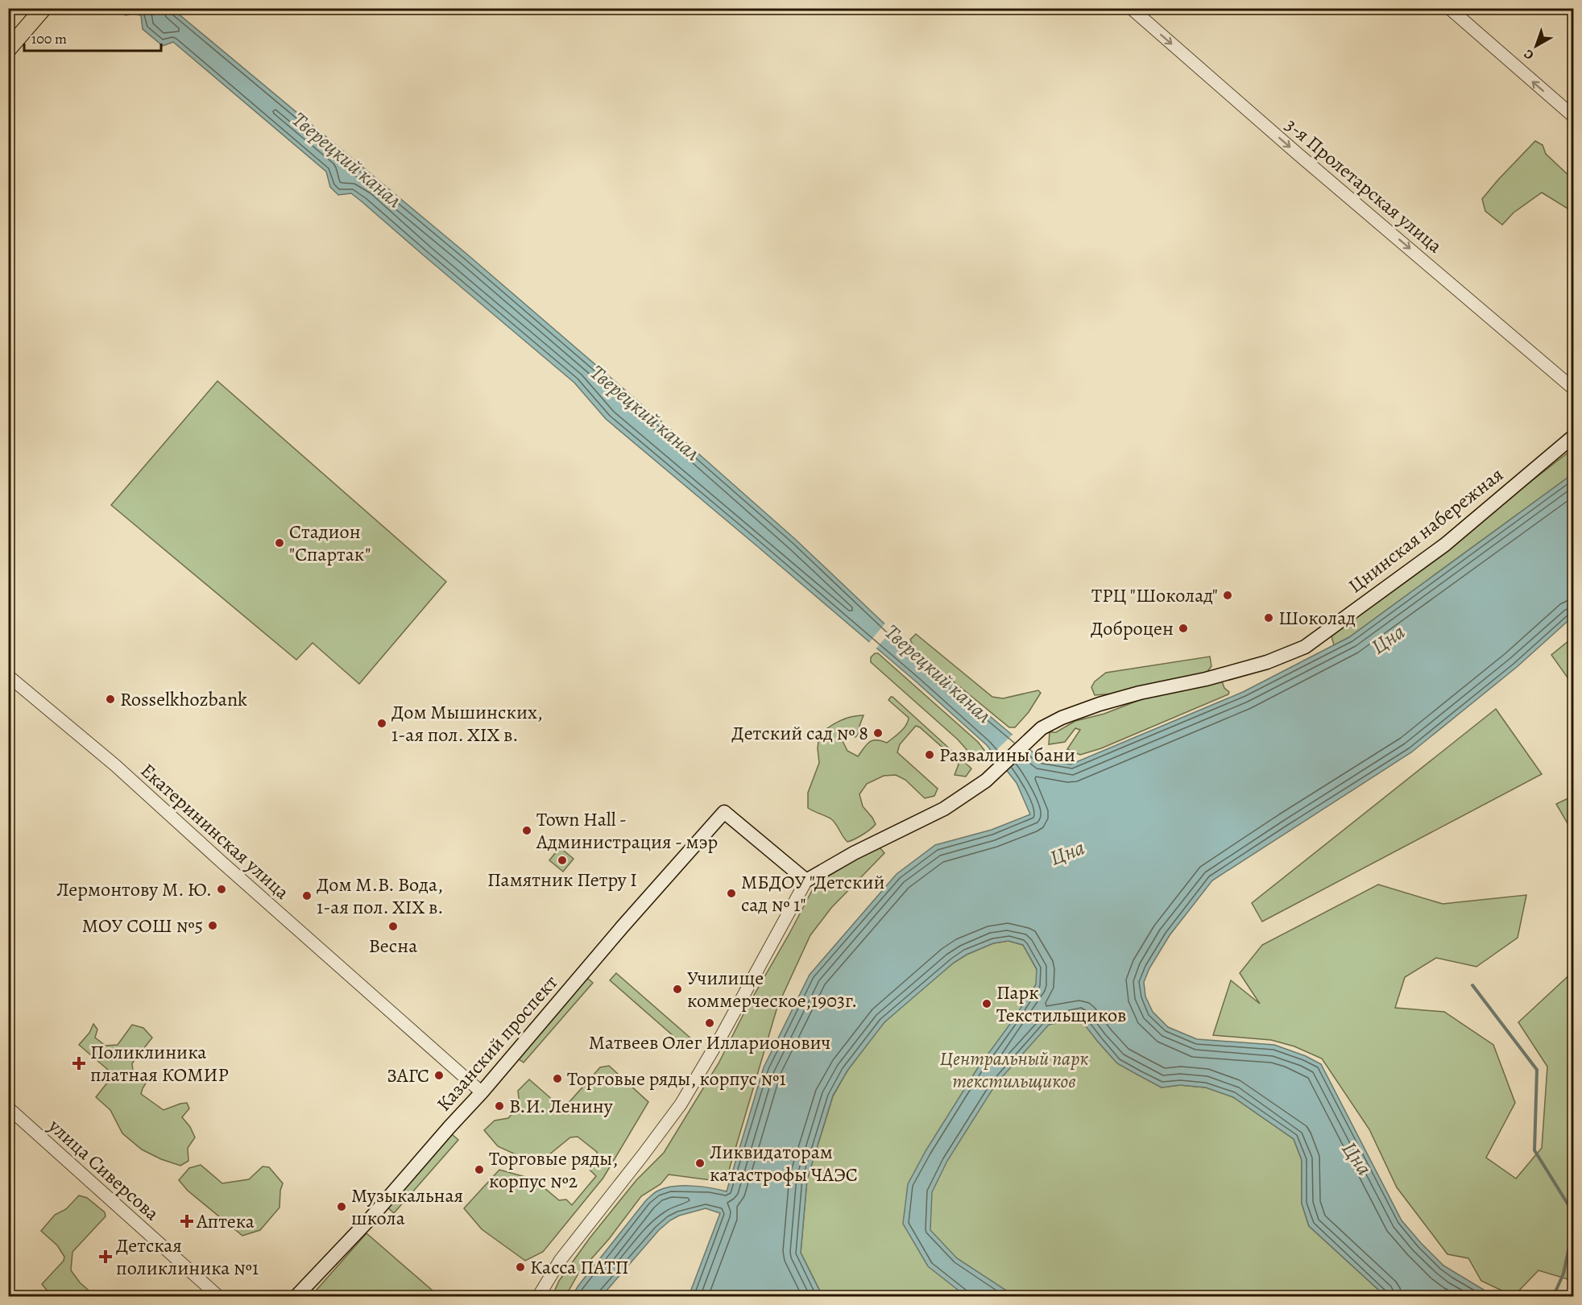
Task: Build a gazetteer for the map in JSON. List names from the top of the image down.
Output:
{
  "streets": {
    "main road": ["Цнинская набережная", "Казанский проспект"],
    "street": ["3-я Пролетарская улица", "Екатерининская улица", "улица Сиверсова"]
  },
  "crossings": [
    ["Цнинская набережная", "Казанский проспект"],
    ["Екатерининская улица", "Казанский проспект"]
  ],
  "one_way": ["3-я Пролетарская улица"],
  "water": ["Тверецкий канал", "Цна"],
  "parks": ["Центральный парк текстильщиков"],
  "places": {
    "other": [
      "Стадион \"Спартак\"",
      "ТРЦ \"Шоколад\"",
      "Шоколад",
      "Доброцен",
      "Rosselkhozbank",
      "Дом Мышинских, 1-ая пол. XIX в.",
      "Детский сад № 8",
      "Развалины бани",
      "Town Hall - Администрация - мэр",
      "Памятник Петру I",
      "Лермонтову М. Ю.",
      "МБДОУ \"Детский сад № 1\"",
      "Дом М.В. Вода, 1-ая пол. XIX в.",
      "МОУ СОШ №5",
      "Весна",
      "Училище коммерческое,1903г.",
      "Парк Текстильщиков",
      "Матвеев Олег Илларионович",
      "ЗАГС",
      "Торговые ряды, корпус №1",
      "В.И. Ленину",
      "Ликвидаторам катастрофы ЧАЭС",
      "Торговые ряды, корпус №2",
      "Музыкальная школа",
      "Касса ПАТП"
    ],
    "health": ["Поликлиника платная КОМИР", "Аптека", "Детская поликлиника №1"]
  },
  "scale_bar": "100 m",
  "north": "bottom left"
}
